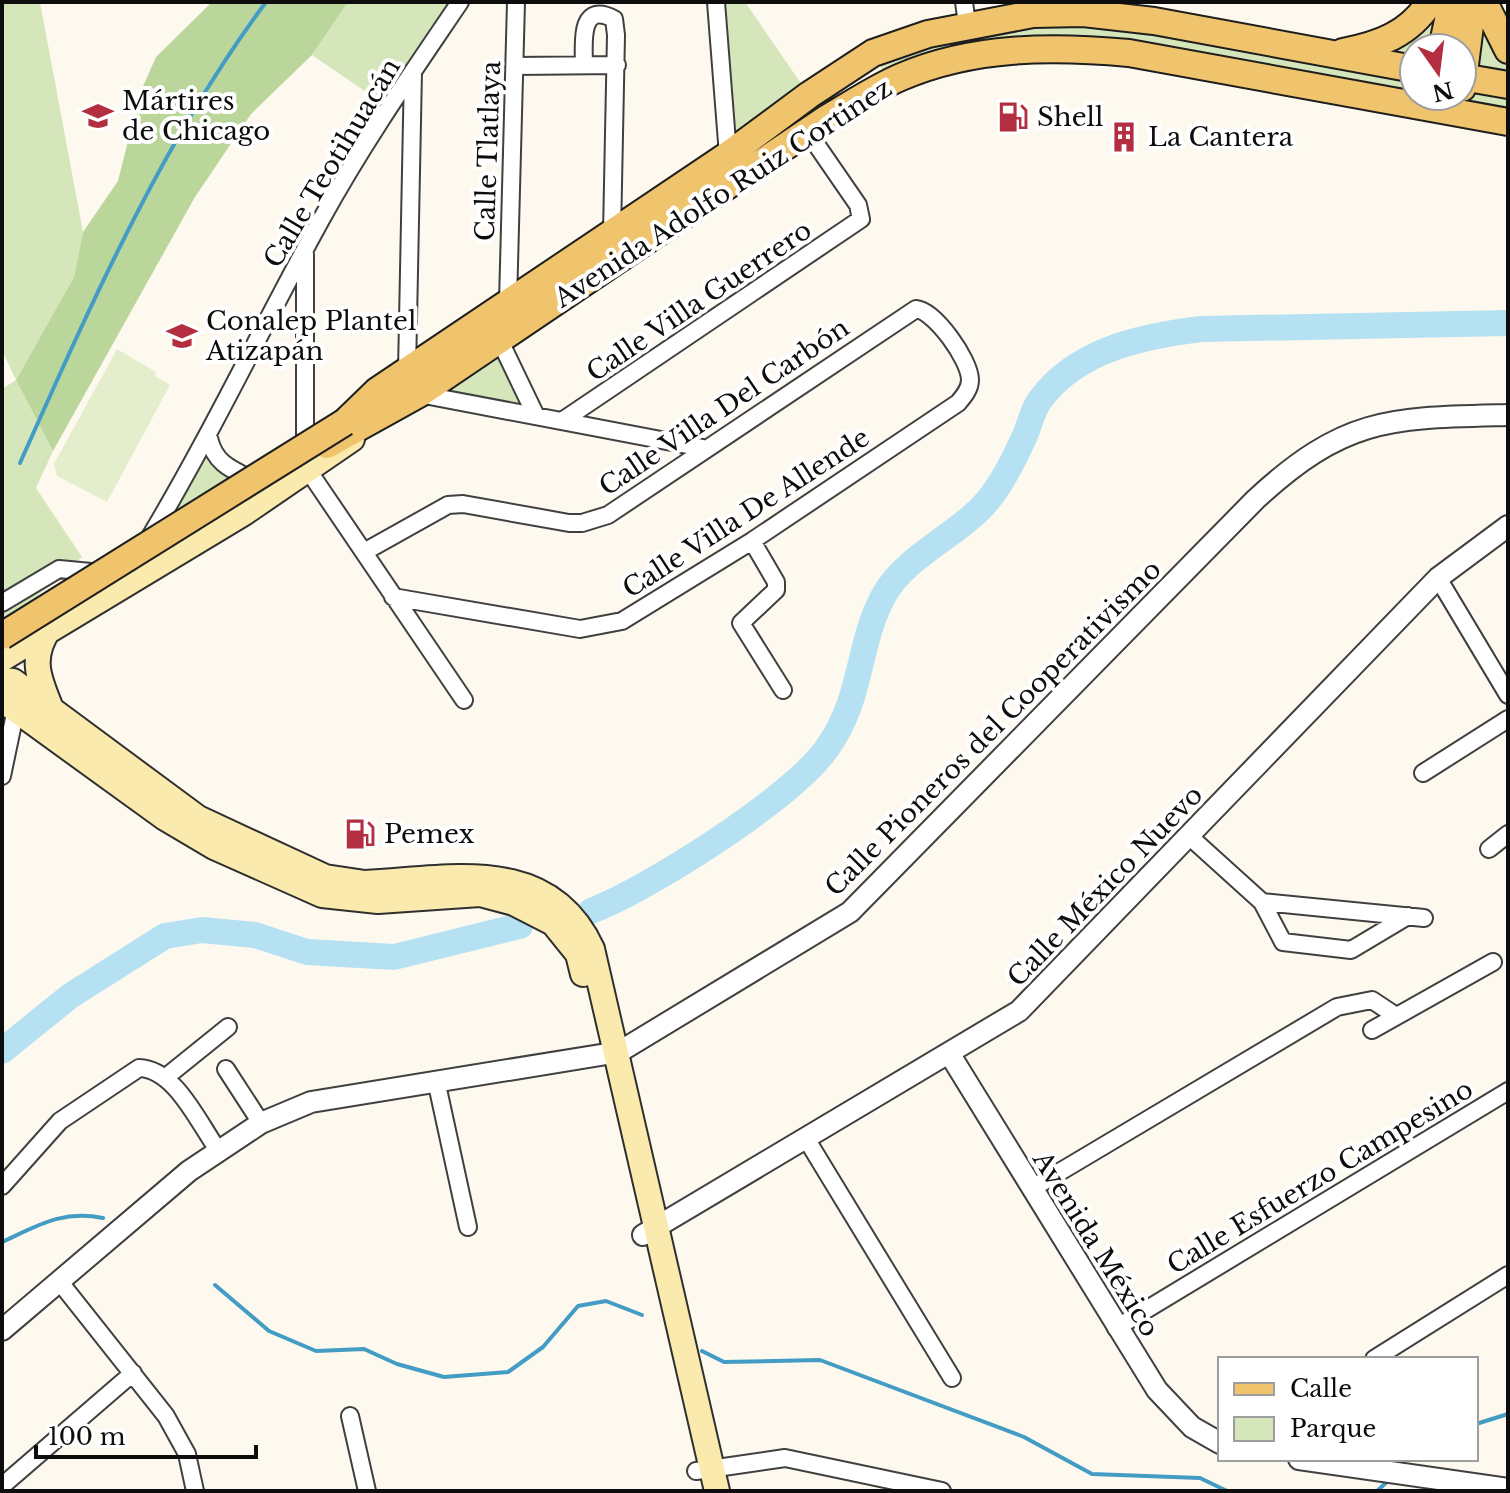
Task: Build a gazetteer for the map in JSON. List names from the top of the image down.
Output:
{
  "streets": {
    "main road": ["Avenida Adolfo Ruiz Cortinez"],
    "street": [
      "Calle Tlatlaya",
      "Calle Teotihuacán",
      "Calle Villa Guerrero",
      "Calle Villa Del Carbón",
      "Calle Villa De Allende",
      "Calle Pioneros del Cooperativismo",
      "Calle México Nuevo",
      "Calle Esfuerzo Campesino",
      "Avenida México"
    ]
  },
  "crossings": [
    ["Calle Tlatlaya", "Avenida Adolfo Ruiz Cortinez"],
    ["Calle Teotihuacán", "Avenida Adolfo Ruiz Cortinez"],
    ["Avenida Adolfo Ruiz Cortinez", "Calle Villa Guerrero"],
    ["Calle Villa Del Carbón", "Calle Villa De Allende"],
    ["Calle México Nuevo", "Avenida México"],
    ["Calle Esfuerzo Campesino", "Avenida México"]
  ],
  "places": {
    "school or university": ["Mártires de Chicago", "Conalep Plantel Atizapán"],
    "fuel station": ["Shell", "Pemex"],
    "building": ["La Cantera"]
  },
  "legend": ["Calle", "Parque"],
  "scale_bar": "100 m",
  "north": "bottom"
}
